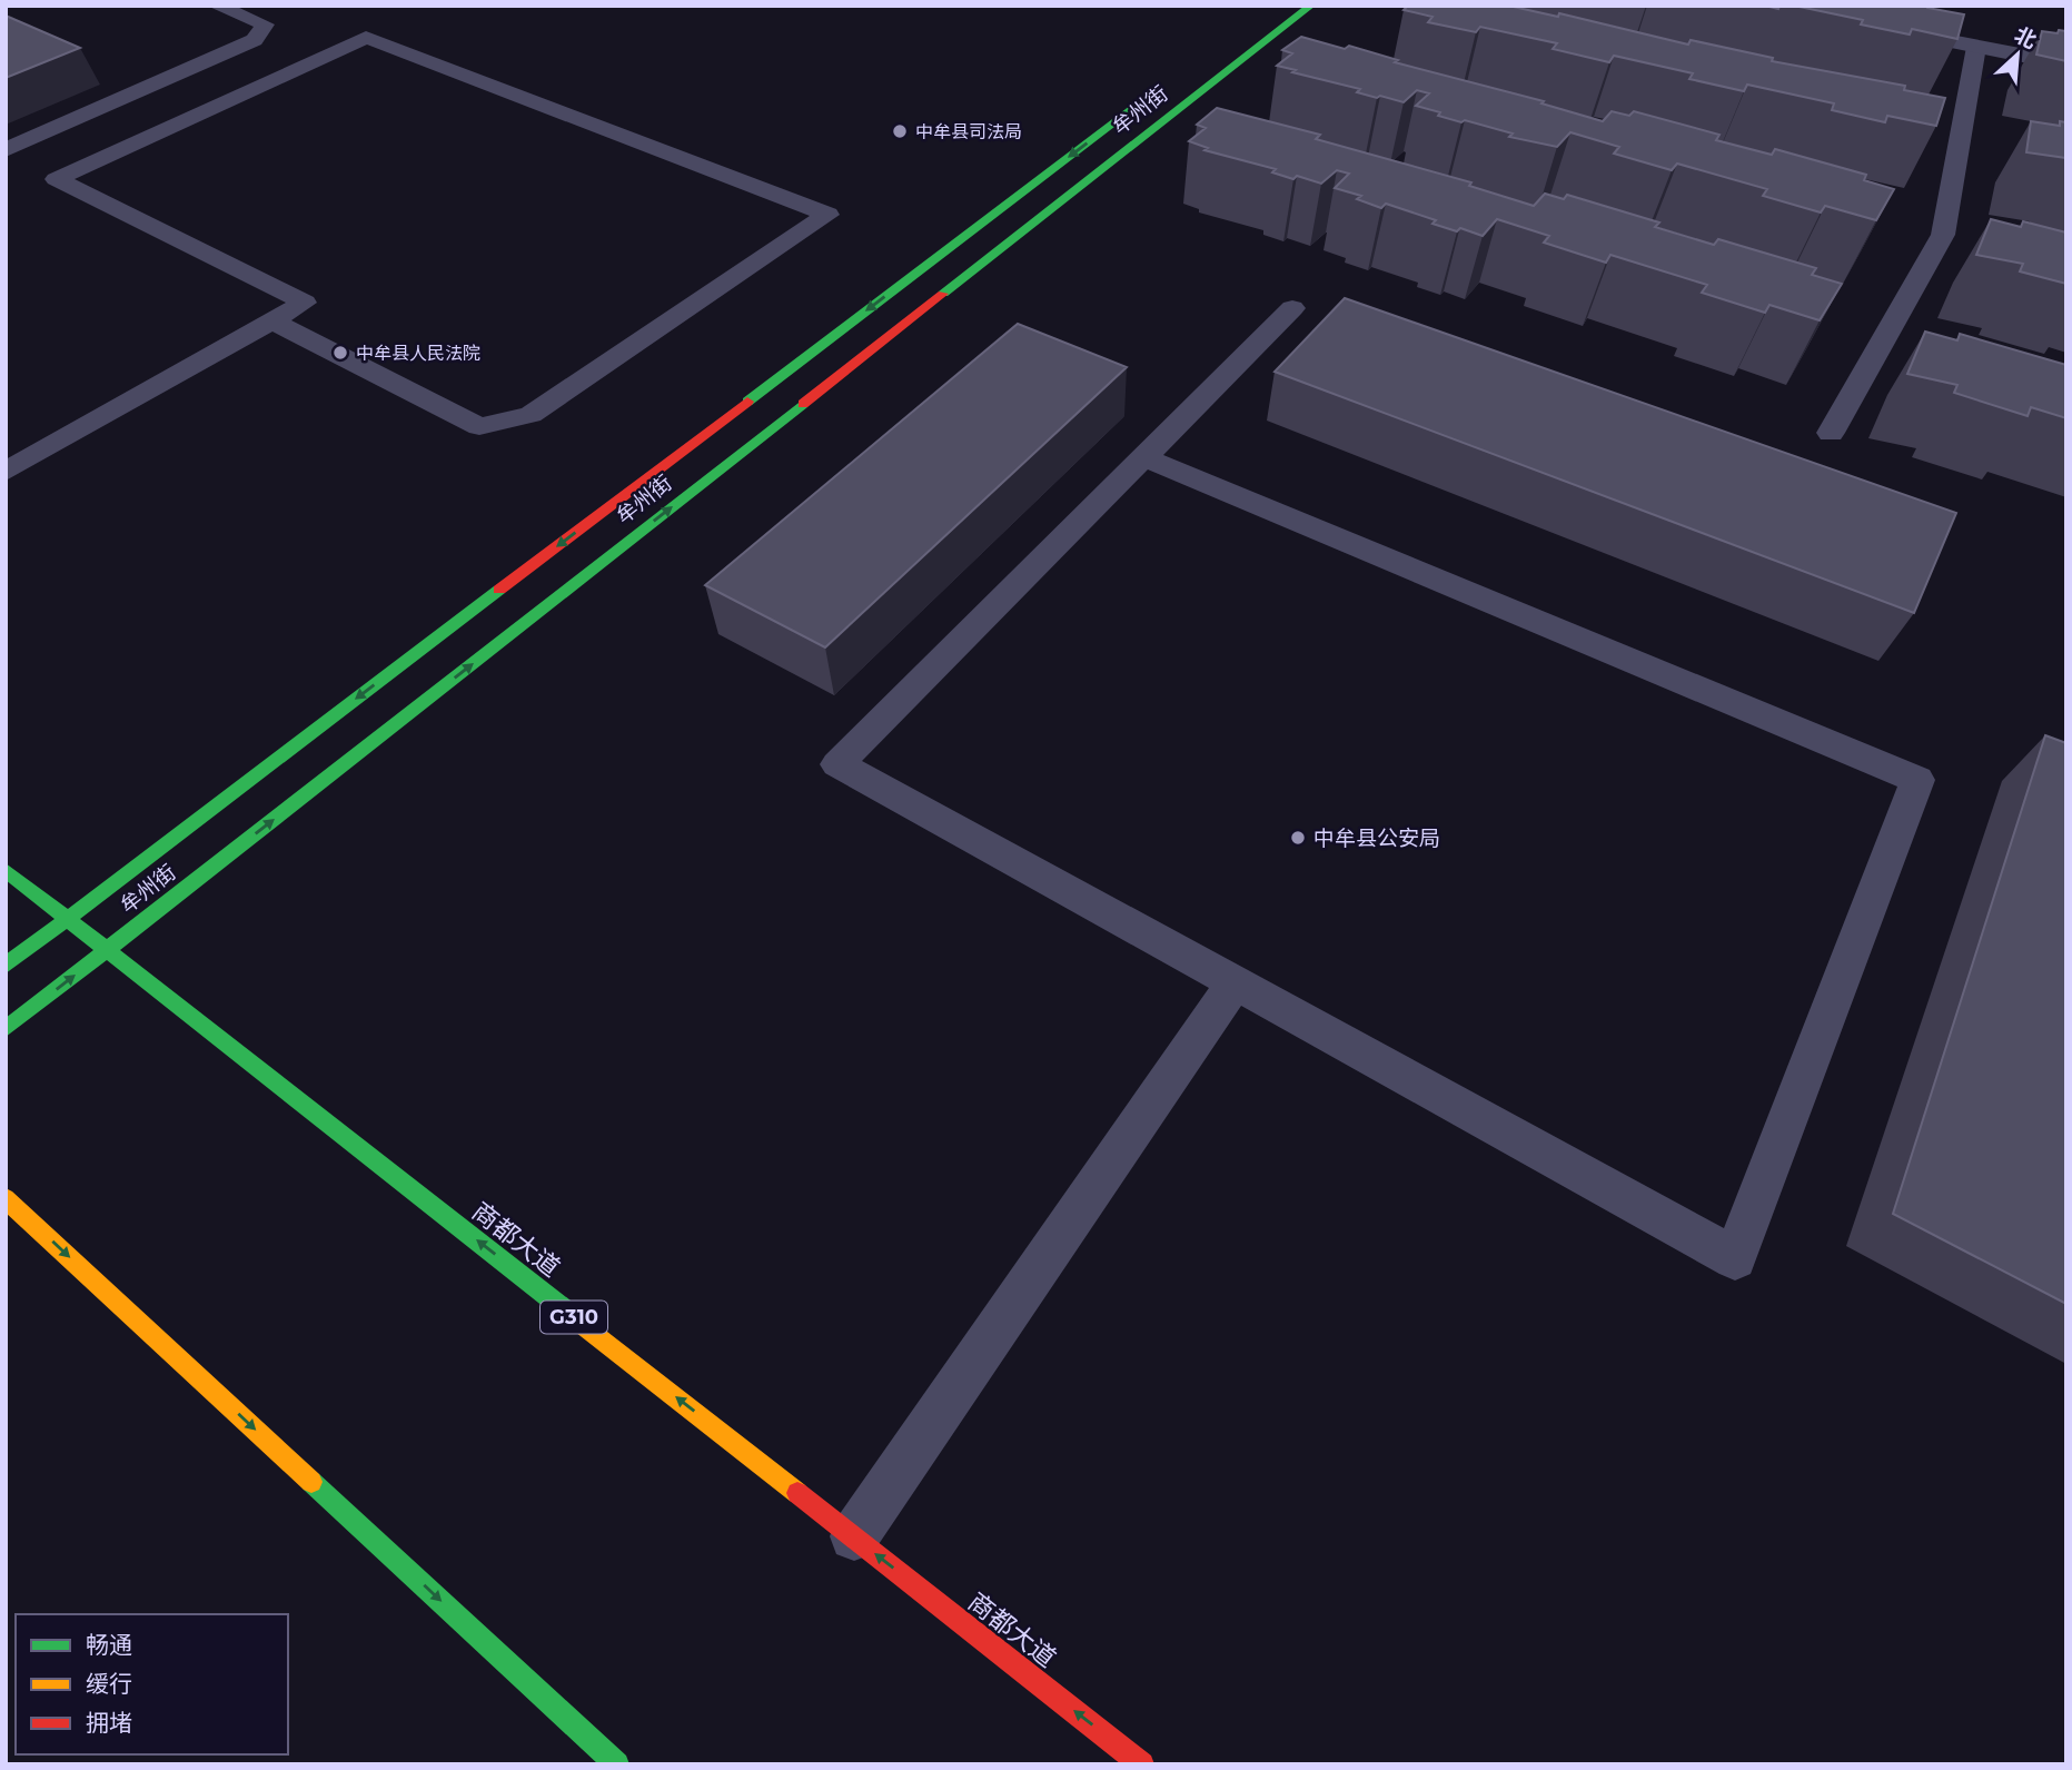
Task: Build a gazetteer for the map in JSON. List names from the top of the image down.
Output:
{
  "streets": {
    "main road": ["牟州街", "商都大道", "G310"]
  },
  "crossings": [
    ["牟州街", "商都大道"]
  ],
  "one_way": ["商都大道"],
  "places": ["中牟县司法局", "中牟县人民法院", "中牟县公安局"],
  "legend": ["畅通", "缓行", "拥堵"],
  "north": "top right"
}
